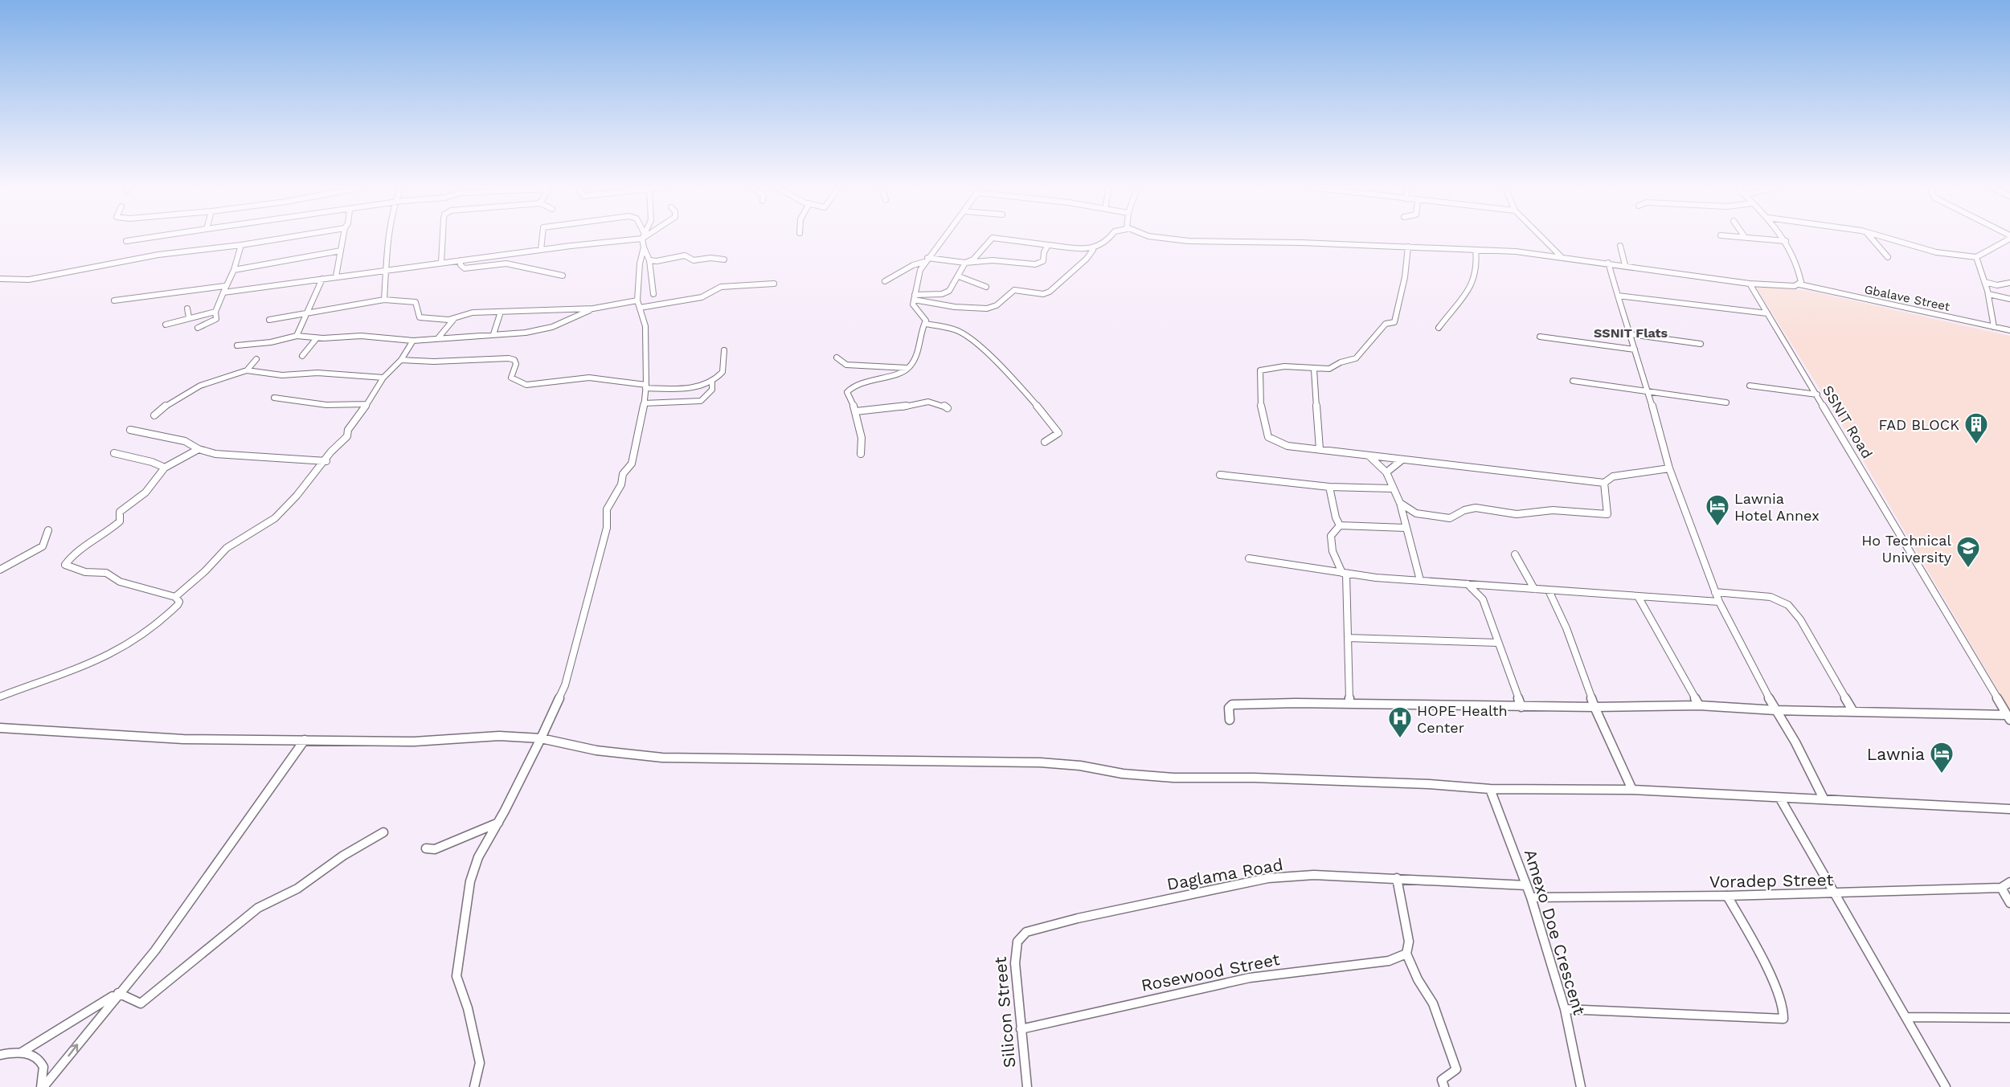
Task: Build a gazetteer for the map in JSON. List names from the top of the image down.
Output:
{
  "streets": {
    "street": [
      "Gbalave Street",
      "SSNIT Road",
      "Daglama Road",
      "Voradep Street",
      "Amexo Doe Crescent",
      "Rosewood Street",
      "Silicon Street"
    ]
  },
  "crossings": [
    ["Daglama Road", "Amexo Doe Crescent"],
    ["Daglama Road", "Silicon Street"],
    ["Voradep Street", "Amexo Doe Crescent"],
    ["Rosewood Street", "Silicon Street"]
  ],
  "districts": ["SSNIT Flats"],
  "places": {
    "building": ["FAD BLOCK"],
    "hotel": ["Lawnia Hotel Annex", "Lawnia"],
    "school or university": ["Ho Technical University"],
    "hospital": ["HOPE Health Center"]
  }
}
